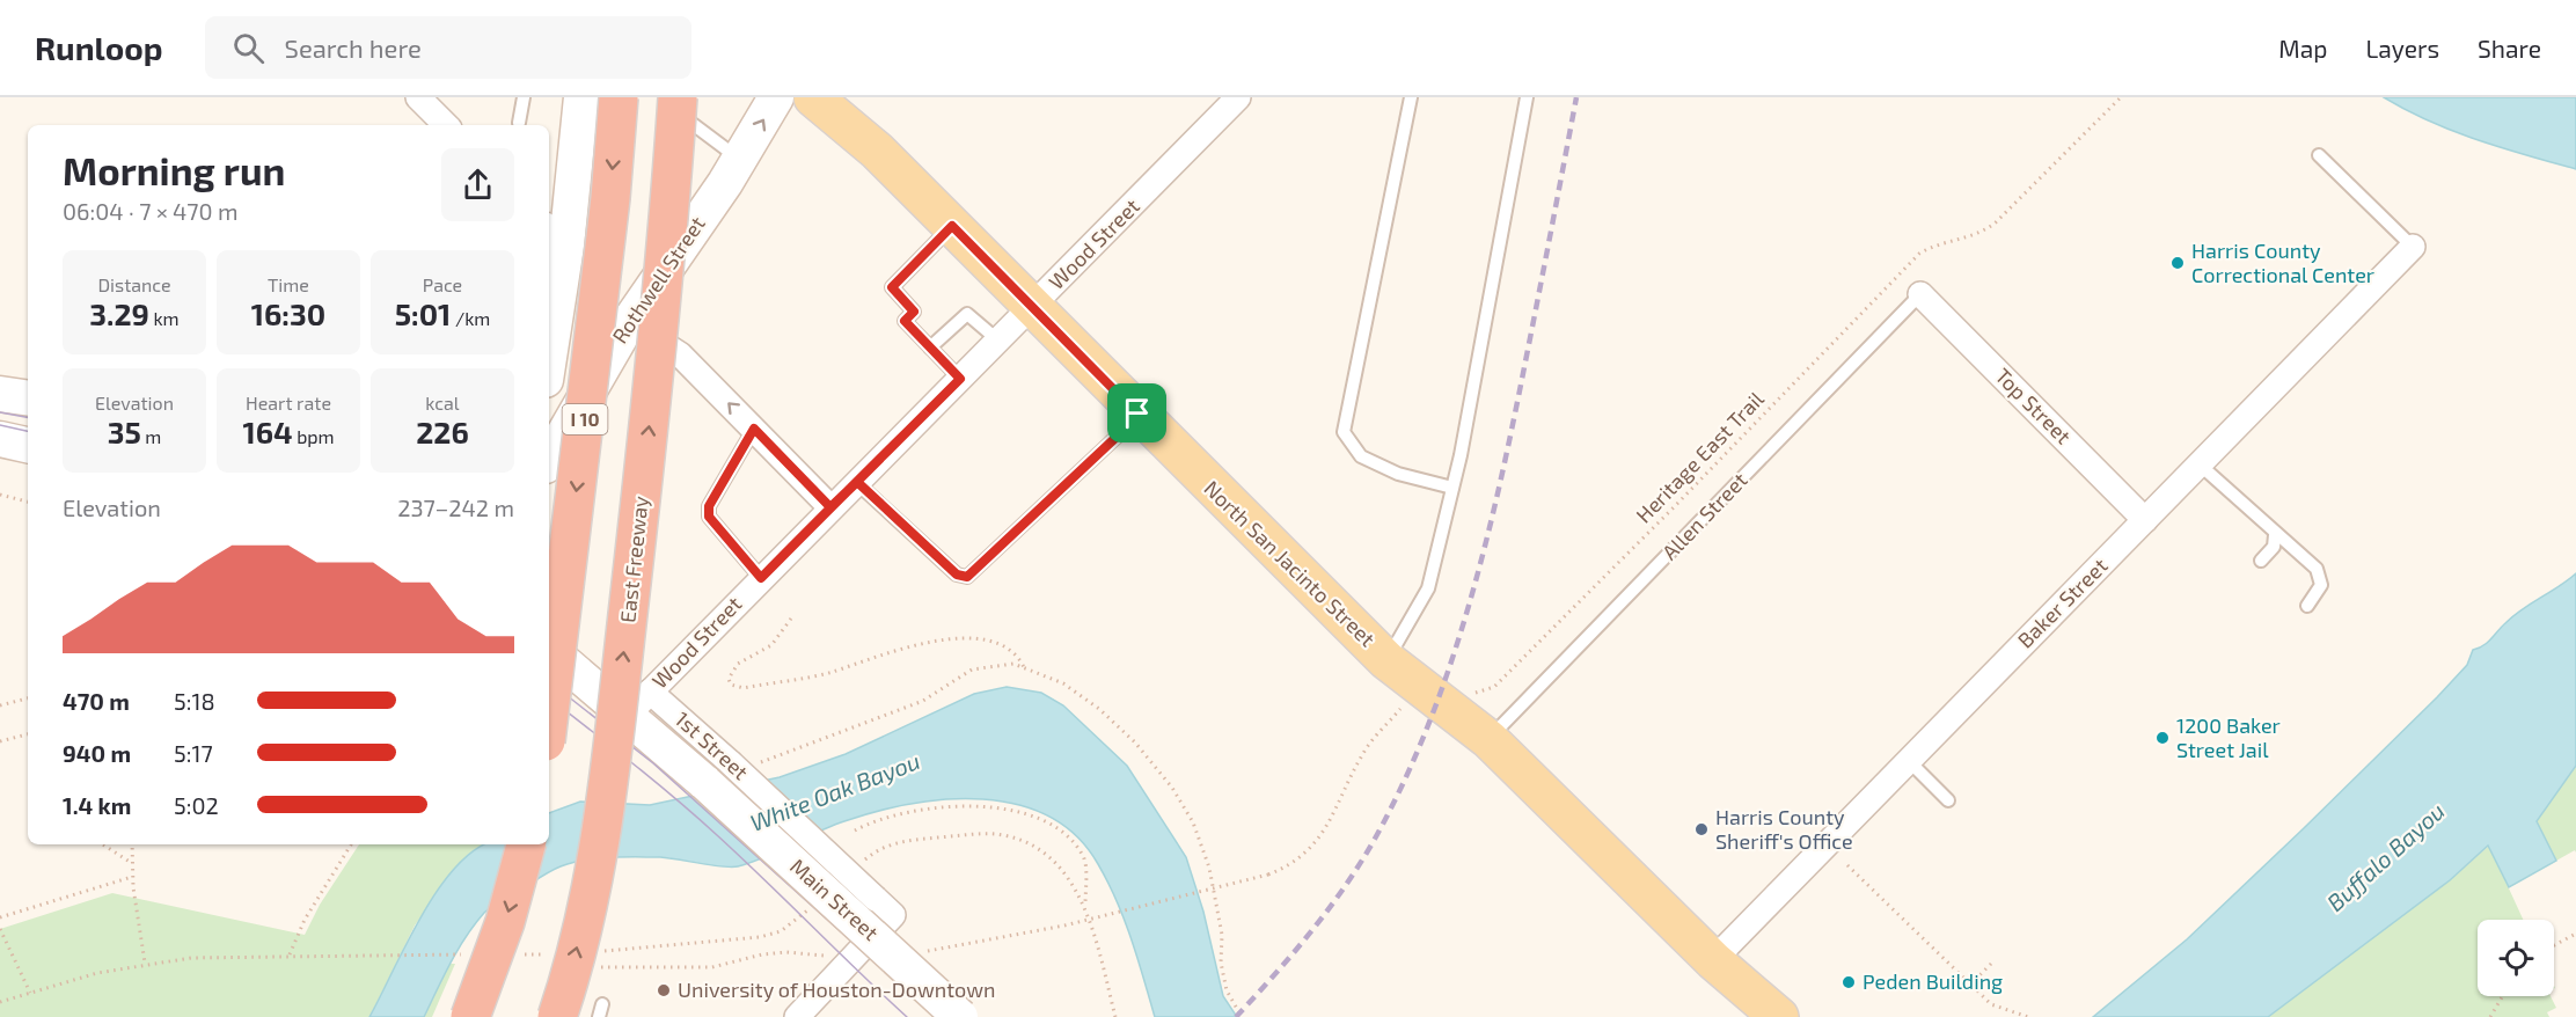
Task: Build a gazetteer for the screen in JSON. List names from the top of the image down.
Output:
{
  "streets": {
    "highway": ["I 10", "East Freeway"],
    "main road": ["Rothwell Street", "North San Jacinto Street", "Main Street"],
    "street": [
      "Wood Street",
      "Top Street",
      "Baker Street",
      "1st Street"
    ],
    "lane": ["Allen Street"],
    "path": ["Heritage East Trail"]
  },
  "crossings": [
    ["Wood Street", "North San Jacinto Street"],
    ["Wood Street", "Main Street"],
    ["Top Street", "Allen Street"],
    ["Top Street", "Baker Street"],
    ["Allen Street", "North San Jacinto Street"],
    ["North San Jacinto Street", "Baker Street"],
    ["1st Street", "Main Street"]
  ],
  "water": ["White Oak Bayou", "Buffalo Bayou"],
  "places": [
    "Harris County Correctional Center",
    "1200 Baker Street Jail",
    "Harris County Sheriff's Office",
    "Peden Building",
    "University of Houston-Downtown"
  ],
  "page": {
    "header": "Runloop",
    "search": "Search here",
    "nav": ["Map", "Layers", "Share"],
    "heading": ["Morning run", "06:04 · 7 × 470 m"],
    "stats": [
      ["Distance", "3.29 km"],
      ["Time", "16:30"],
      ["Pace", "5:01 /km"],
      ["Elevation", "35 m"],
      ["Heart rate", "164 bpm"],
      ["kcal", "226"]
    ],
    "chart": ["Elevation", "237–242 m"],
    "list": [
      {
        "name": "470 m",
        "note": "5:18"
      },
      {
        "name": "940 m",
        "note": "5:17"
      },
      {
        "name": "1.4 km",
        "note": "5:02"
      }
    ]
  }
}
